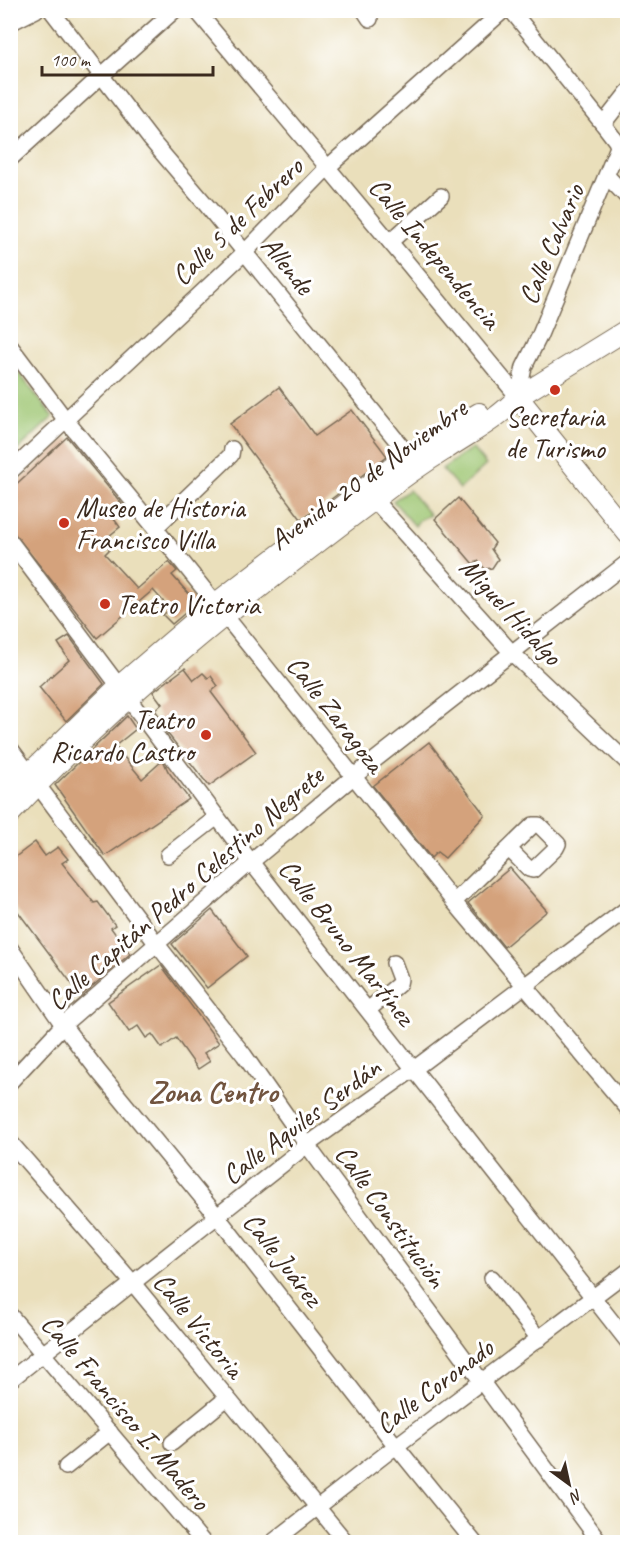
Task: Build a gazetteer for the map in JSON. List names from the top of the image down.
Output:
{
  "streets": {
    "main road": ["Calle Independencia", "Avenida 20 de Noviembre"],
    "street": [
      "Calle 5 de Febrero",
      "Calle Calvario",
      "Allende",
      "Miguel Hidalgo",
      "Calle Zaragoza",
      "Calle Capitán Pedro Celestino Negrete",
      "Calle Bruno Martínez",
      "Calle Aquiles Serdán",
      "Calle Constitución",
      "Calle Juárez",
      "Calle Victoria",
      "Calle Coronado",
      "Calle Francisco I. Madero"
    ]
  },
  "crossings": [
    ["Calle 5 de Febrero", "Calle Independencia"],
    ["Calle 5 de Febrero", "Allende"],
    ["Calle 5 de Febrero", "Calle Zaragoza"],
    ["Calle Calvario", "Calle Independencia"],
    ["Calle Calvario", "Avenida 20 de Noviembre"],
    ["Calle Independencia", "Avenida 20 de Noviembre"],
    ["Allende", "Avenida 20 de Noviembre"],
    ["Avenida 20 de Noviembre", "Miguel Hidalgo"],
    ["Avenida 20 de Noviembre", "Calle Zaragoza"],
    ["Avenida 20 de Noviembre", "Calle Bruno Martínez"],
    ["Avenida 20 de Noviembre", "Calle Constitución"],
    ["Miguel Hidalgo", "Calle Capitán Pedro Celestino Negrete"],
    ["Calle Zaragoza", "Calle Capitán Pedro Celestino Negrete"],
    ["Calle Zaragoza", "Calle Aquiles Serdán"],
    ["Calle Capitán Pedro Celestino Negrete", "Calle Bruno Martínez"],
    ["Calle Capitán Pedro Celestino Negrete", "Calle Constitución"],
    ["Calle Capitán Pedro Celestino Negrete", "Calle Juárez"],
    ["Calle Bruno Martínez", "Calle Aquiles Serdán"],
    ["Calle Bruno Martínez", "Calle Coronado"],
    ["Calle Aquiles Serdán", "Calle Constitución"],
    ["Calle Aquiles Serdán", "Calle Juárez"],
    ["Calle Aquiles Serdán", "Calle Victoria"],
    ["Calle Aquiles Serdán", "Calle Francisco I. Madero"],
    ["Calle Constitución", "Calle Coronado"],
    ["Calle Juárez", "Calle Coronado"],
    ["Calle Victoria", "Calle Coronado"]
  ],
  "districts": ["Zona Centro"],
  "places": [
    "Secretaria de Turismo",
    "Museo de Historia Francisco Villa",
    "Teatro Victoria",
    "Teatro Ricardo Castro"
  ],
  "scale_bar": "100 m",
  "north": "bottom right"
}
